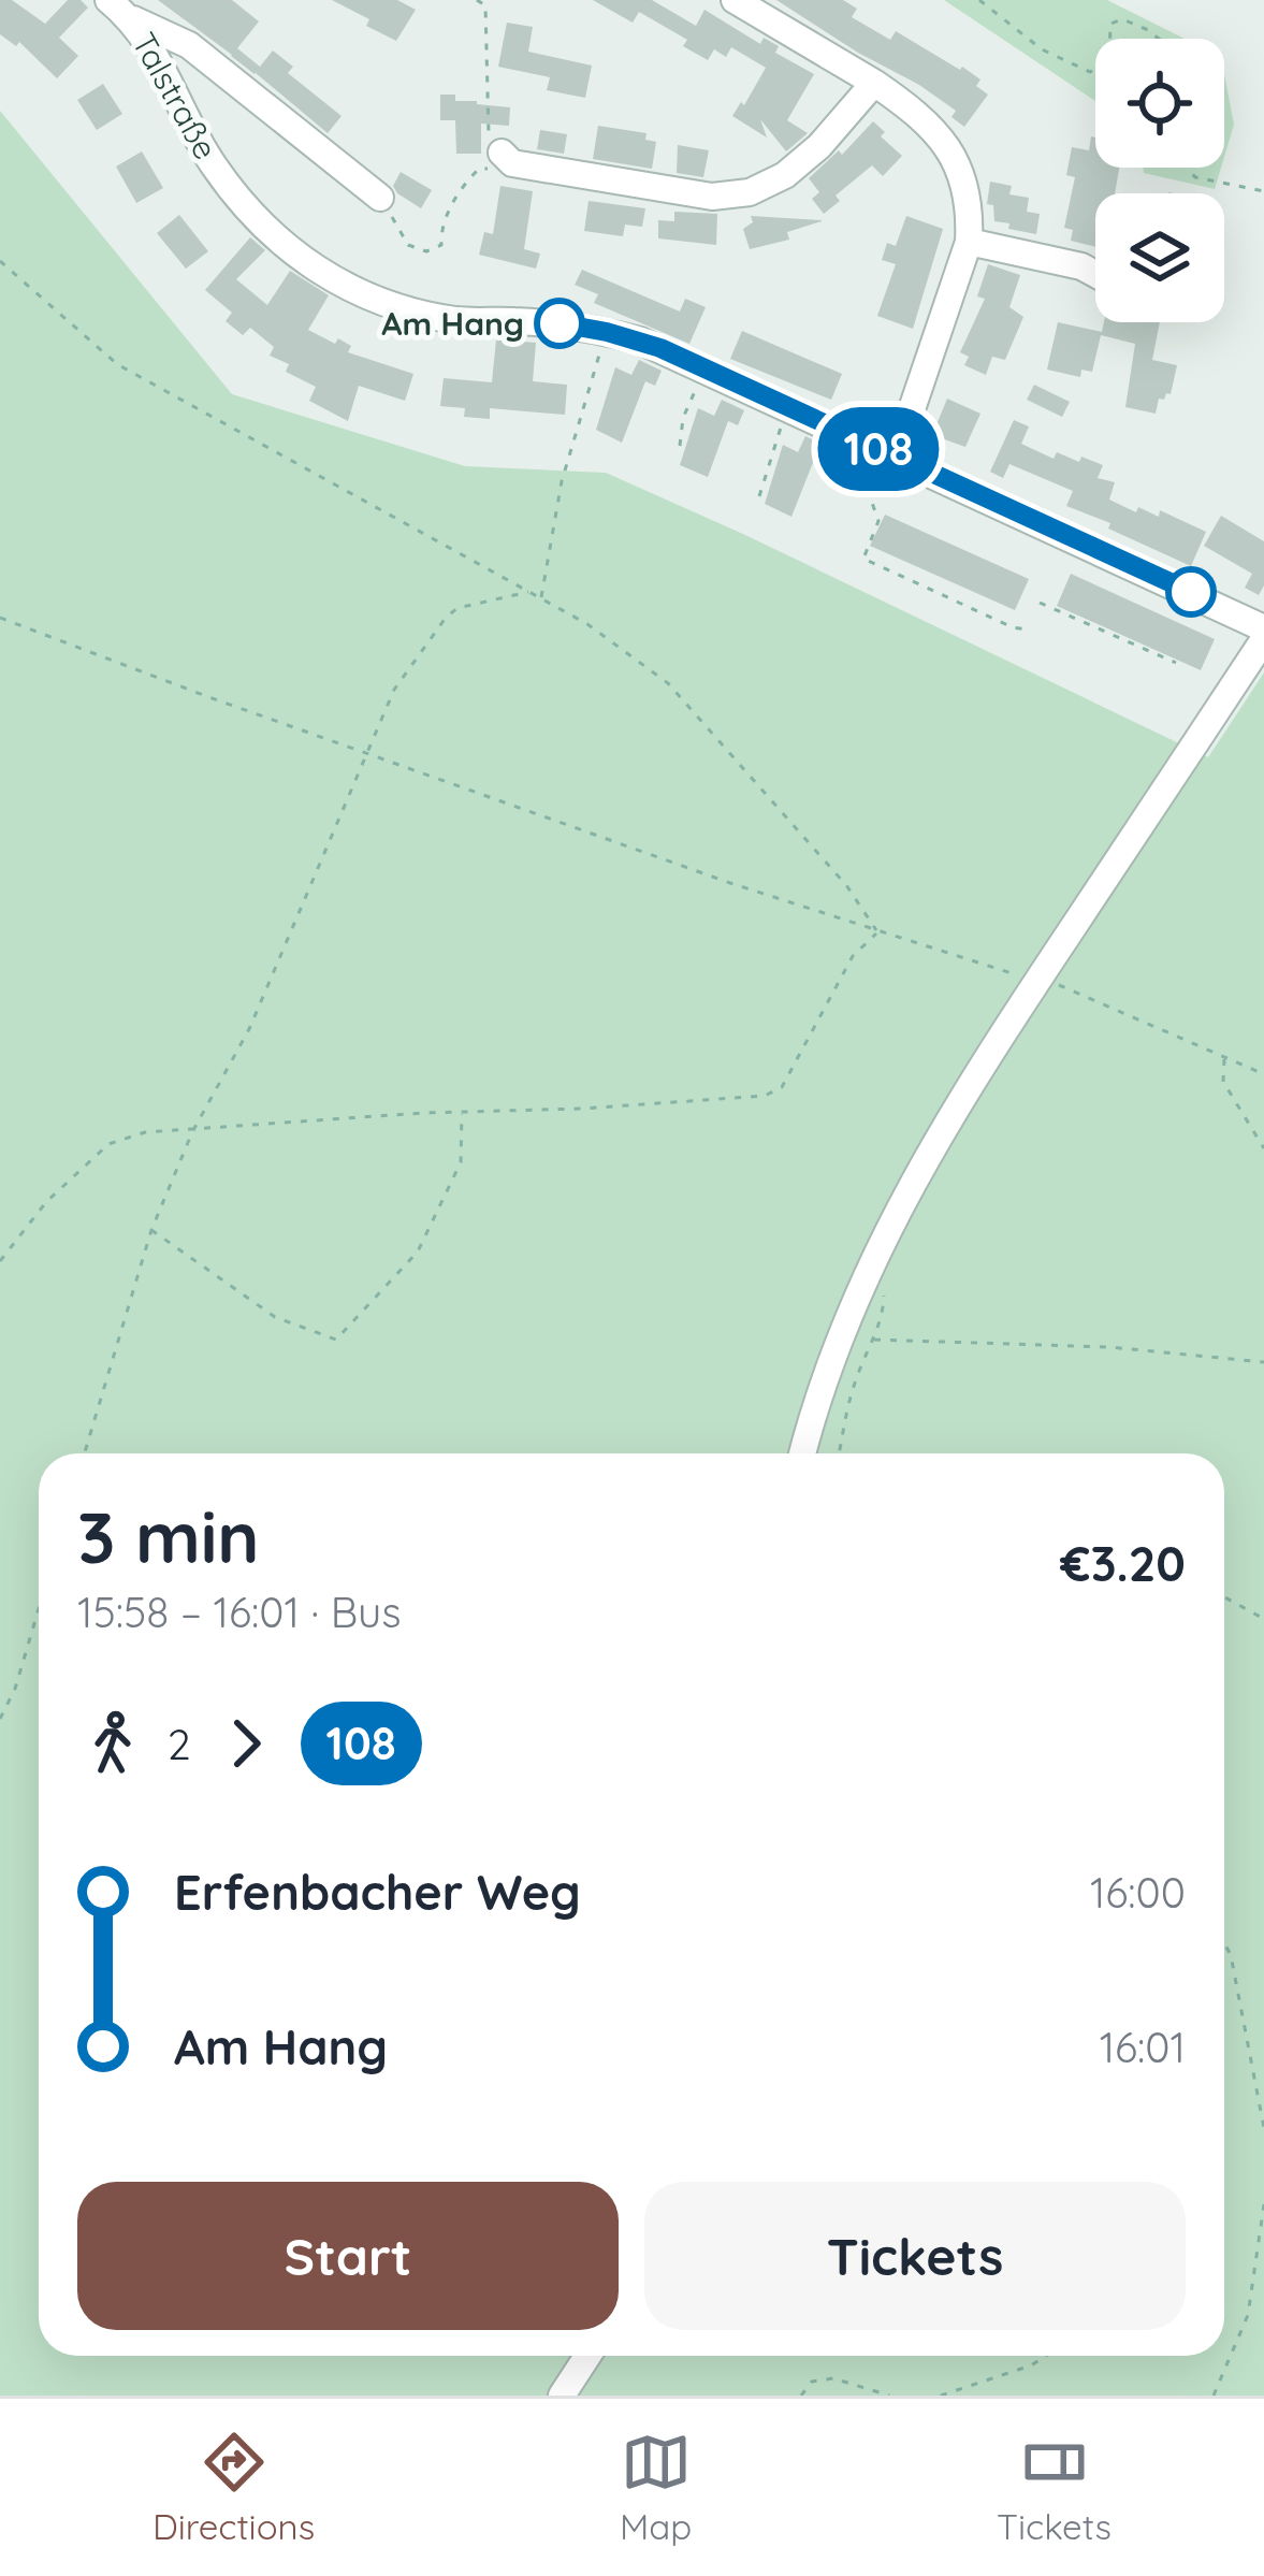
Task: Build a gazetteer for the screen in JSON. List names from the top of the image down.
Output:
{
  "streets": {
    "street": ["Talstraße"]
  },
  "places": ["Am Hang"],
  "lines": ["bus line 108"],
  "page": {
    "on_map": "108",
    "heading": ["3 min", "15:58 – 16:01 · Bus", "€3.20"],
    "legs": ["2", "108"],
    "list": [
      {
        "name": "Erfenbacher Weg",
        "value": "16:00"
      },
      {
        "name": "Am Hang",
        "value": "16:01"
      }
    ],
    "buttons": ["Start", "Tickets"],
    "tabs": ["Directions", "Map", "Tickets"]
  }
}
